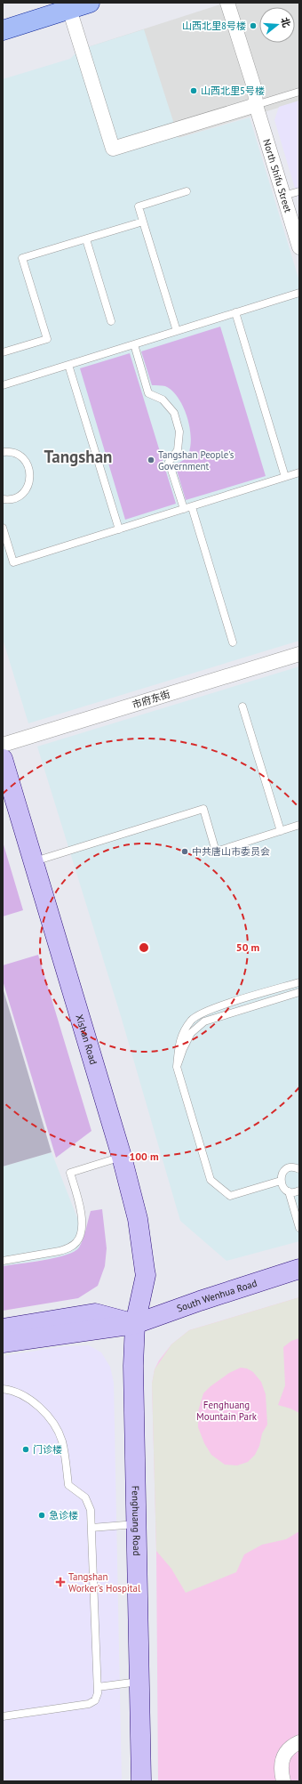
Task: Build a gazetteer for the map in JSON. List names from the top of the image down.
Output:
{
  "streets": {
    "street": [
      "North Shifu Street",
      "市府东街",
      "Xishan Road",
      "South Wenhua Road",
      "Fenghuang Road"
    ]
  },
  "crossings": [
    ["Xishan Road", "South Wenhua Road"],
    ["Xishan Road", "Fenghuang Road"],
    ["South Wenhua Road", "Fenghuang Road"]
  ],
  "districts": ["Tangshan"],
  "parks": ["Fenghuang Mountain Park"],
  "places": {
    "other": [
      "山西北里8号楼",
      "山西北里5号楼",
      "Tangshan People's Government",
      "中共唐山市委员会",
      "门诊楼",
      "急诊楼"
    ],
    "health": ["Tangshan Worker's Hospital"]
  },
  "north": "right",
  "rings": ["50 m", "100 m"]
}
